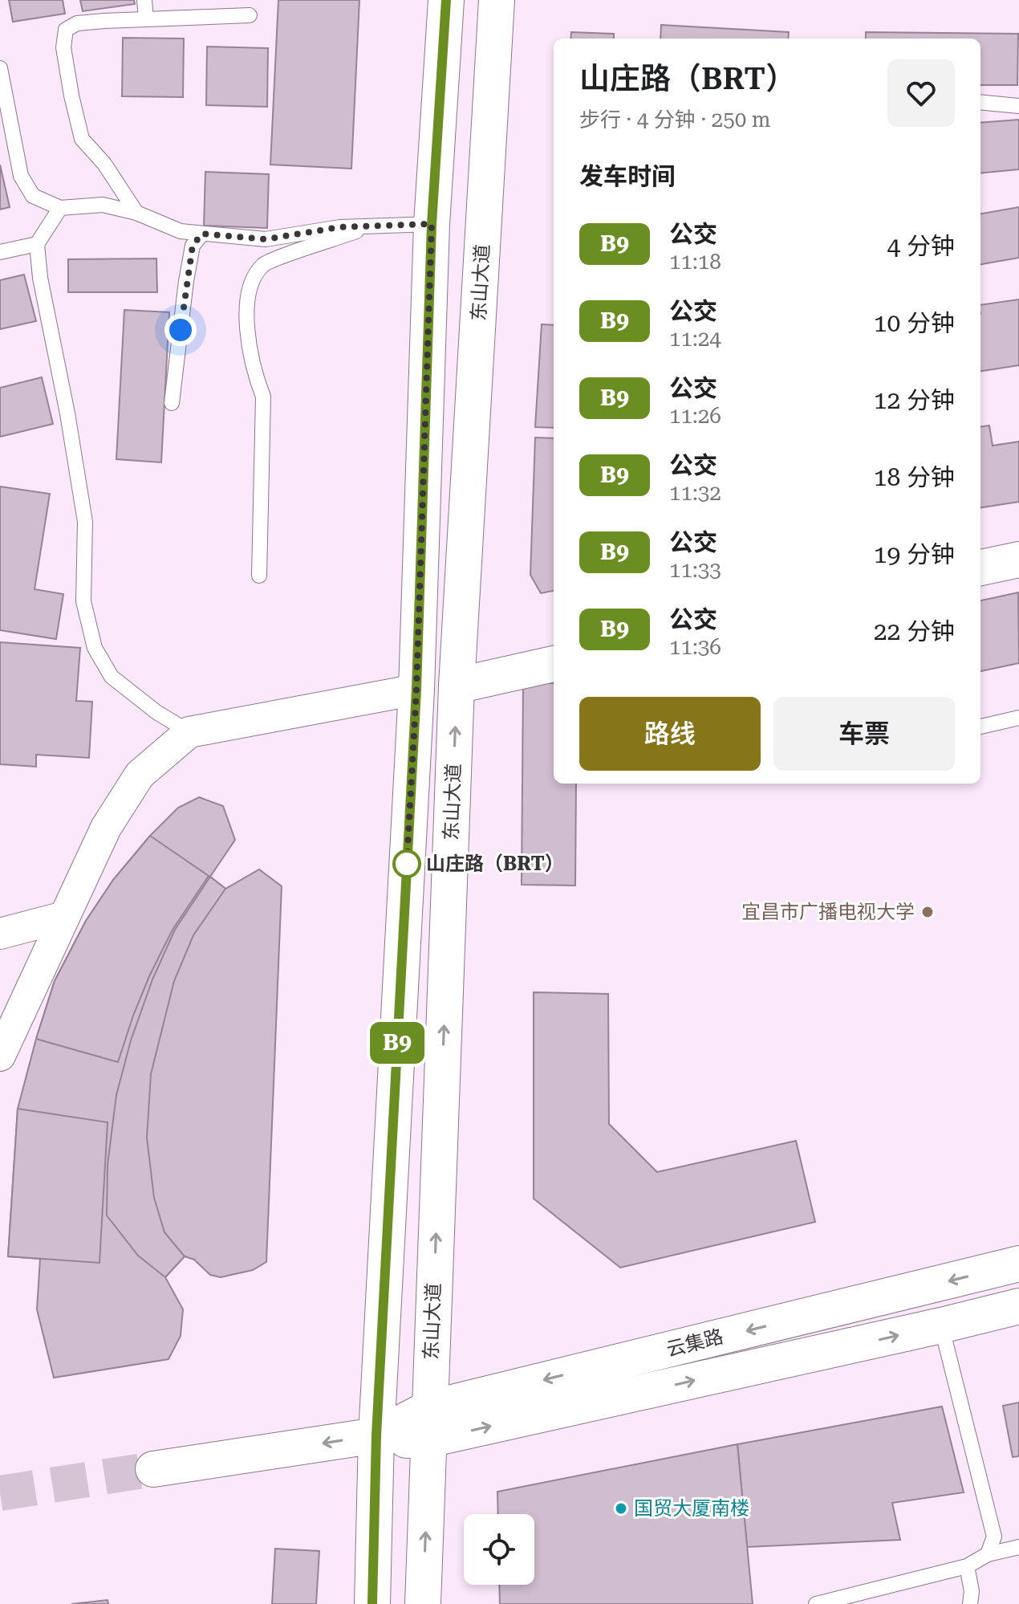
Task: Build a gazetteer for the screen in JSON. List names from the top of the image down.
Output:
{
  "streets": {
    "main road": ["东山大道", "云集路"]
  },
  "crossings": [
    ["东山大道", "云集路"]
  ],
  "places": ["山庄路（BRT）", "宜昌市广播电视大学", "国贸大厦南楼"],
  "lines": ["bus line B9"],
  "page": {
    "on_map": "B9",
    "heading": [
      ["山庄路（BRT）", "步行 · 4 分钟 · 250 m"],
      "发车时间"
    ],
    "list": [
      {
        "mark": "B9",
        "name": "公交",
        "note": "11:18",
        "value": "4 分钟"
      },
      {
        "mark": "B9",
        "name": "公交",
        "note": "11:24",
        "value": "10 分钟"
      },
      {
        "mark": "B9",
        "name": "公交",
        "note": "11:26",
        "value": "12 分钟"
      },
      {
        "mark": "B9",
        "name": "公交",
        "note": "11:32",
        "value": "18 分钟"
      },
      {
        "mark": "B9",
        "name": "公交",
        "note": "11:33",
        "value": "19 分钟"
      },
      {
        "mark": "B9",
        "name": "公交",
        "note": "11:36",
        "value": "22 分钟"
      }
    ],
    "buttons": ["路线", "车票"]
  }
}
